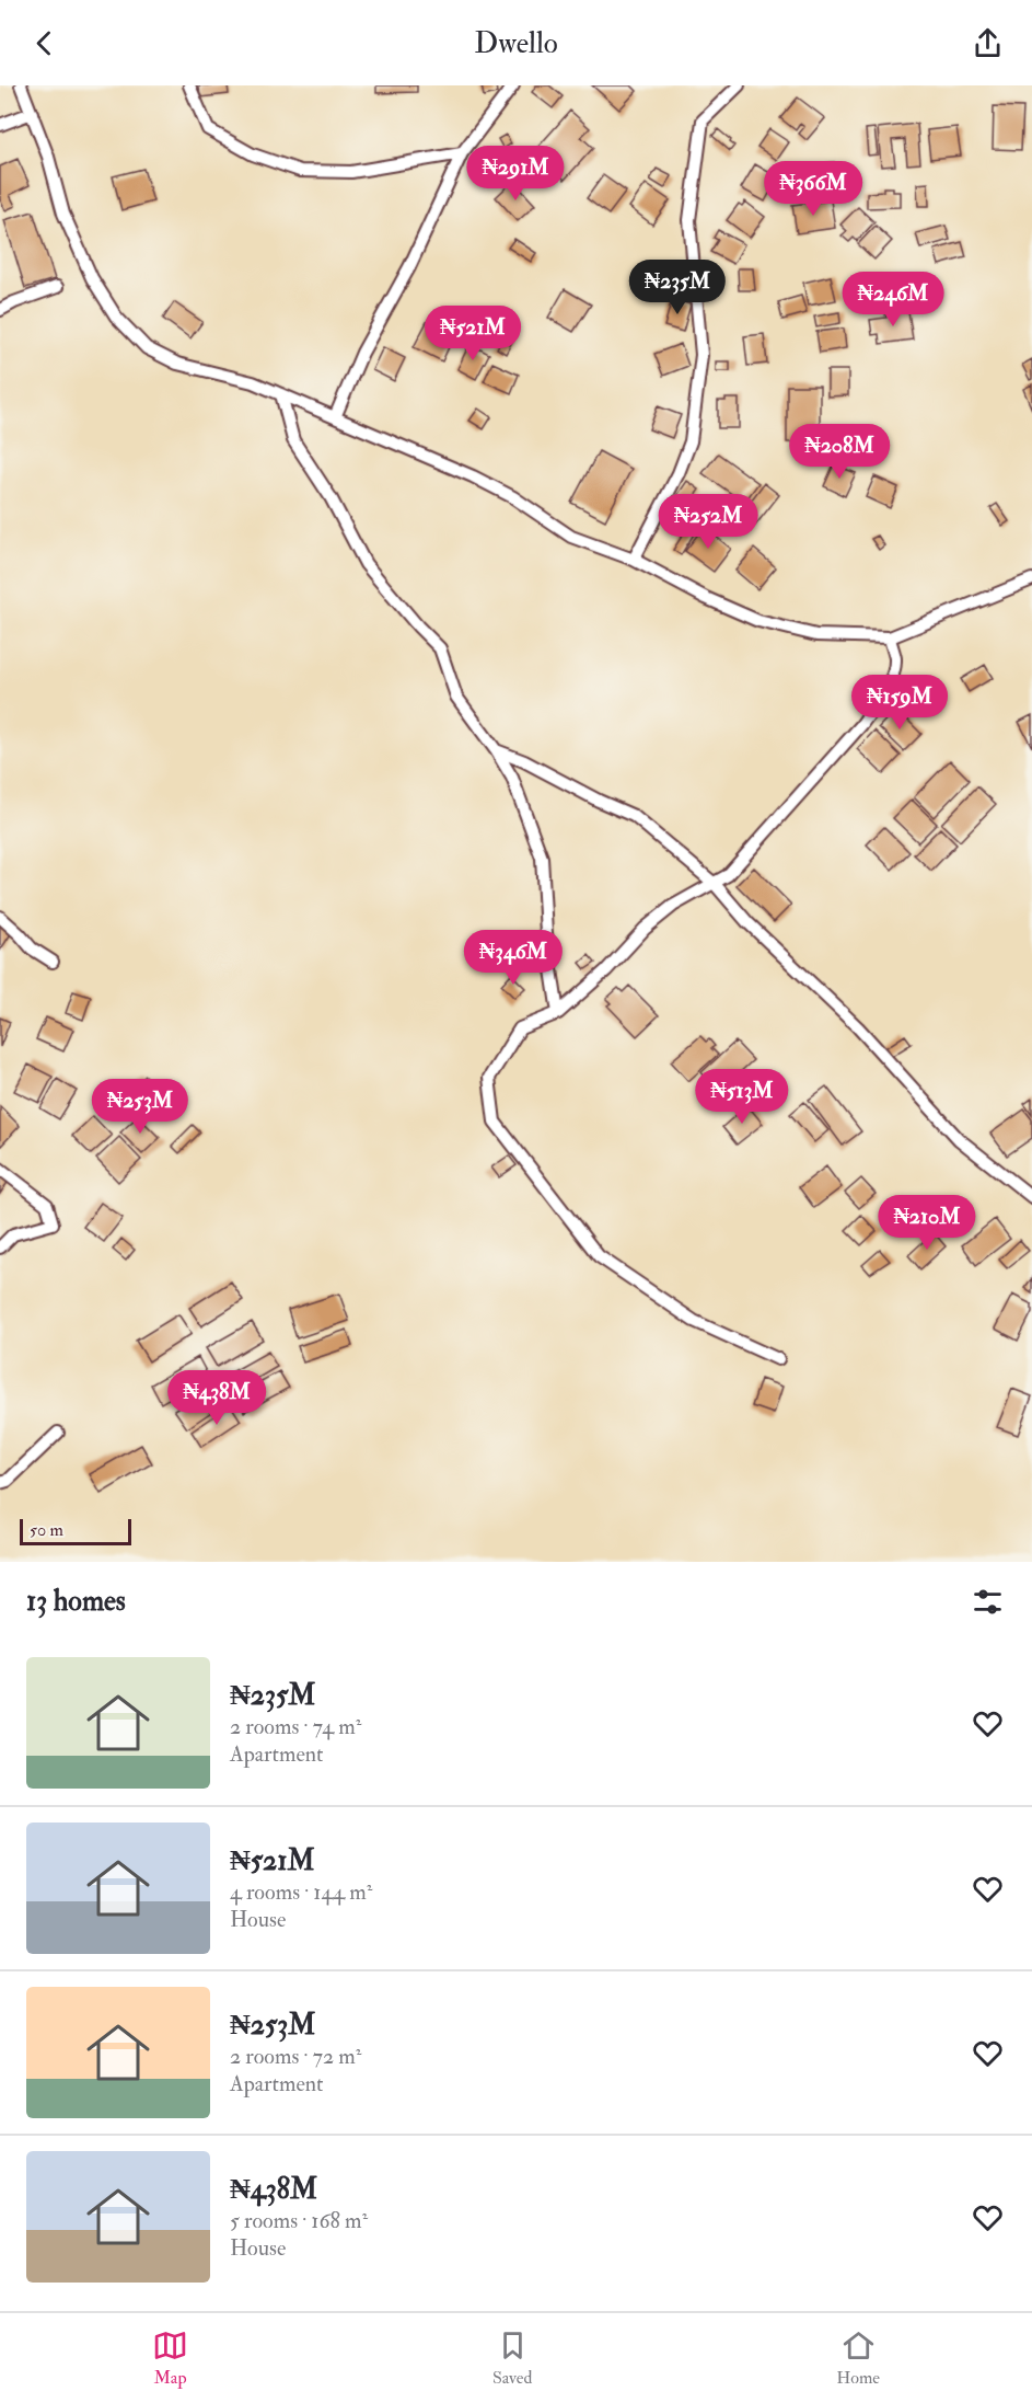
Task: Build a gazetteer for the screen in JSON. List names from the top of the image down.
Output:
{
  "scale_bar": "50 m",
  "page": {
    "header": "Dwello",
    "price": [
      "₦291M",
      "₦366M",
      "₦235M",
      "₦246M",
      "₦521M",
      "₦208M",
      "₦252M",
      "₦159M",
      "₦346M",
      "₦513M",
      "₦253M",
      "₦210M",
      "₦438M"
    ],
    "scale": "50 m",
    "heading": "13 homes",
    "list": [
      {
        "name": "₦235M",
        "note": "2 rooms · 74 m² · Apartment"
      },
      {
        "name": "₦521M",
        "note": "4 rooms · 144 m² · House"
      },
      {
        "name": "₦253M",
        "note": "2 rooms · 72 m² · Apartment"
      },
      {
        "name": "₦438M",
        "note": "5 rooms · 168 m² · House"
      }
    ],
    "tabs": ["Map", "Saved", "Home"]
  }
}
